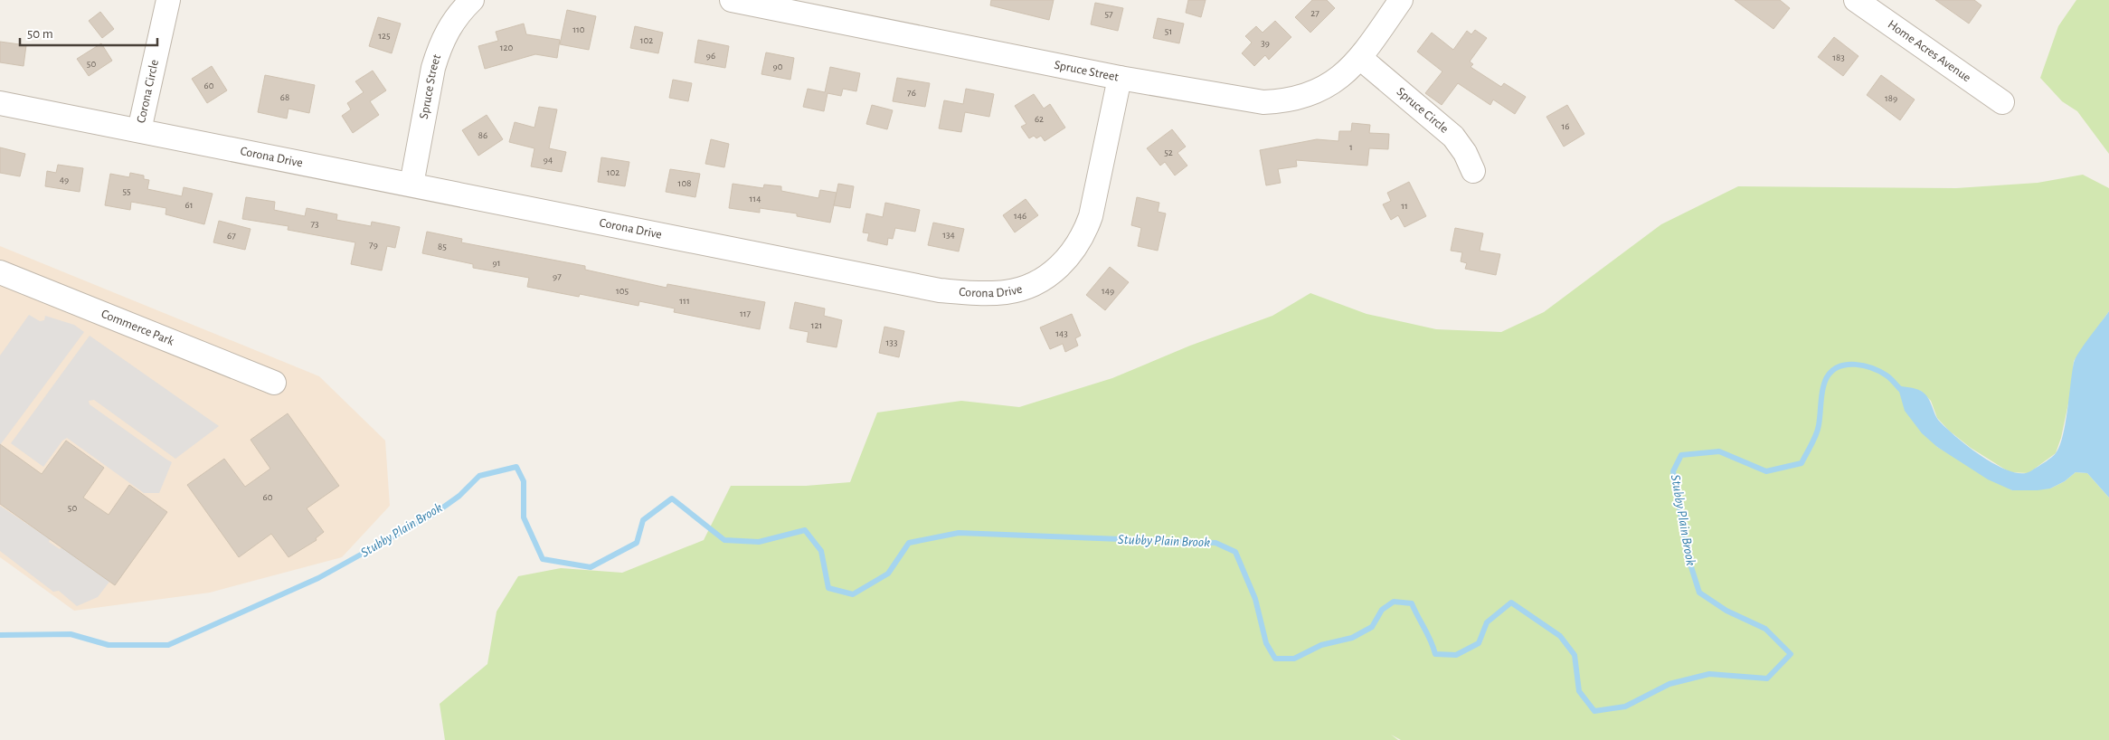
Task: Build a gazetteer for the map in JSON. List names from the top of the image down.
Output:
{
  "streets": {
    "street": [
      "Home Acres Avenue",
      "Spruce Street",
      "Corona Circle",
      "Spruce Circle",
      "Corona Drive",
      "Commerce Park"
    ]
  },
  "crossings": [
    ["Spruce Street", "Spruce Circle"],
    ["Spruce Street", "Corona Drive"],
    ["Corona Circle", "Corona Drive"]
  ],
  "water": ["Stubby Plain Brook"],
  "house_numbers": [
    "27",
    "57",
    "110",
    "51",
    "125",
    "102",
    "39",
    "120",
    "96",
    "183",
    "50",
    "90",
    "60",
    "76",
    "68",
    "189",
    "62",
    "16",
    "86",
    "1",
    "52",
    "94",
    "102",
    "49",
    "108",
    "55",
    "114",
    "61",
    "11",
    "146",
    "73",
    "134",
    "67",
    "79",
    "85",
    "91",
    "97",
    "105",
    "149",
    "111",
    "117",
    "121",
    "143",
    "133",
    "60",
    "50"
  ],
  "scale_bar": "50 m"
}
